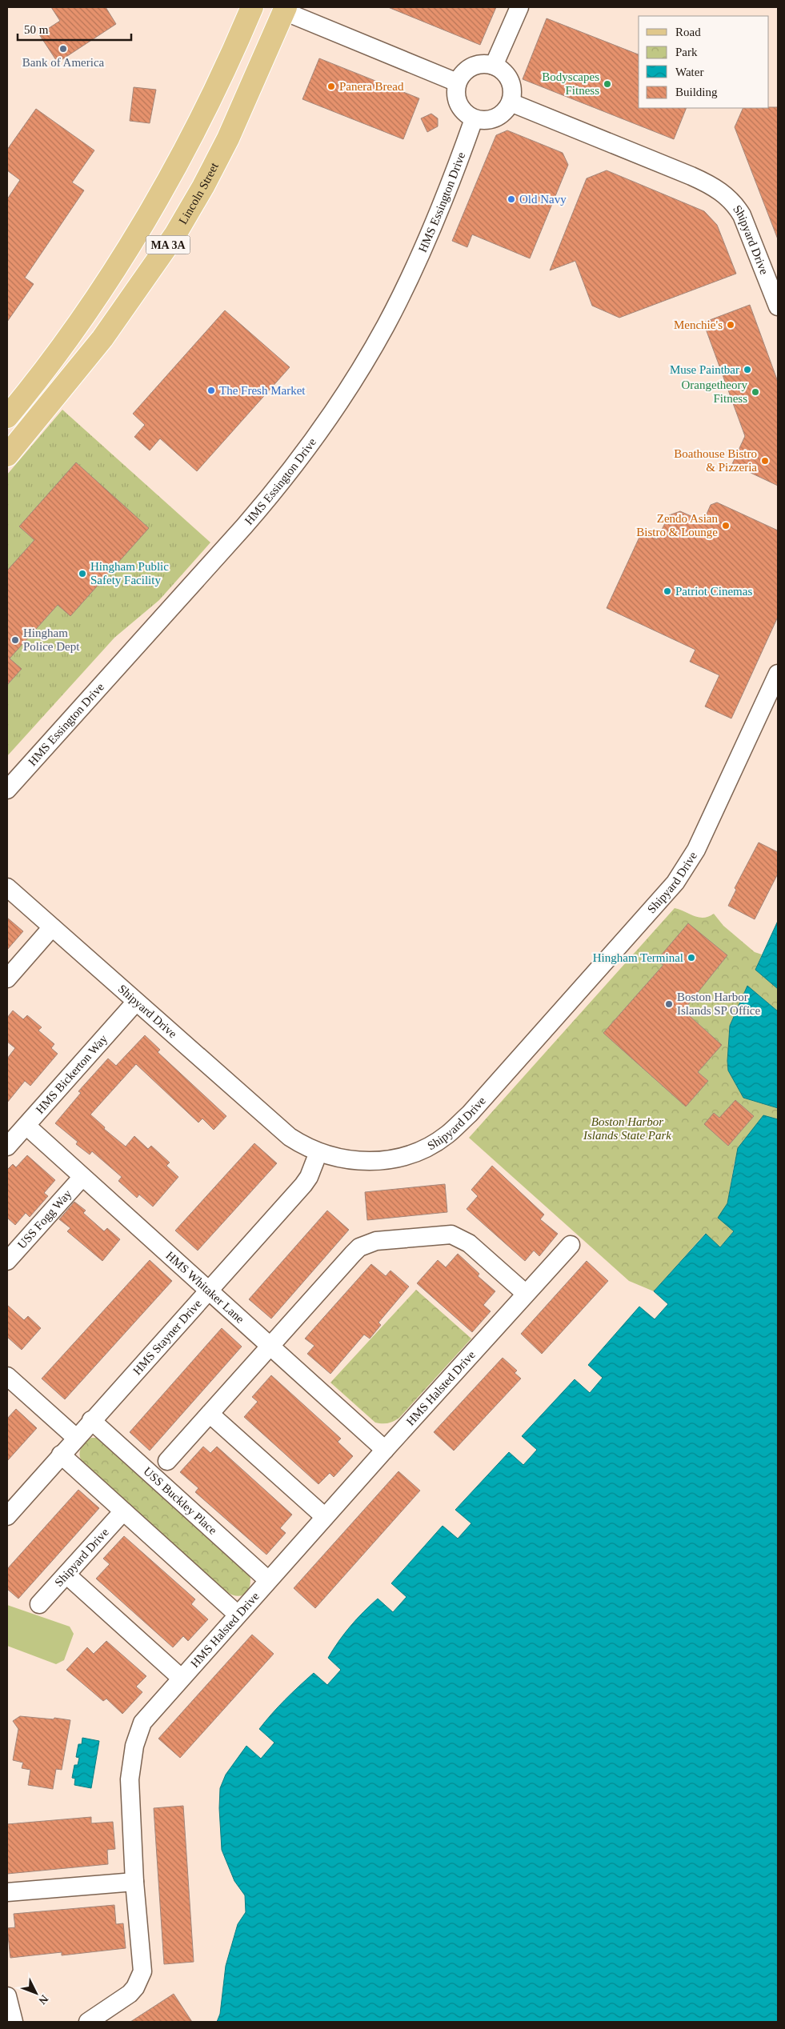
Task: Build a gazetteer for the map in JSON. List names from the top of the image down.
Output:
{
  "streets": {
    "main road": ["Lincoln Street", "MA 3A"],
    "street": [
      "HMS Essington Drive",
      "Shipyard Drive",
      "HMS Bickerton Way",
      "USS Fogg Way",
      "HMS Whitaker Lane",
      "HMS Stayner Drive",
      "HMS Halsted Drive",
      "USS Buckley Place"
    ]
  },
  "crossings": [
    ["HMS Essington Drive", "Shipyard Drive"],
    ["Shipyard Drive", "HMS Bickerton Way"],
    ["Shipyard Drive", "HMS Stayner Drive"],
    ["HMS Bickerton Way", "HMS Whitaker Lane"],
    ["USS Fogg Way", "HMS Whitaker Lane"],
    ["HMS Whitaker Lane", "HMS Stayner Drive"],
    ["HMS Whitaker Lane", "HMS Halsted Drive"],
    ["HMS Stayner Drive", "USS Buckley Place"],
    ["HMS Halsted Drive", "USS Buckley Place"]
  ],
  "parks": ["Boston Harbor Islands State Park"],
  "places": [
    "Bank of America",
    "Bodyscapes Fitness",
    "Panera Bread",
    "Old Navy",
    "Menchie's",
    "Muse Paintbar",
    "The Fresh Market",
    "Orangetheory Fitness",
    "Boathouse Bistro & Pizzeria",
    "Zendo Asian Bistro & Lounge",
    "Hingham Public Safety Facility",
    "Patriot Cinemas",
    "Hingham Police Dept",
    "Hingham Terminal",
    "Boston Harbor Islands SP Office"
  ],
  "legend": [
    "Road",
    "Park",
    "Water",
    "Building"
  ],
  "scale_bar": "50 m",
  "north": "bottom right"
}
